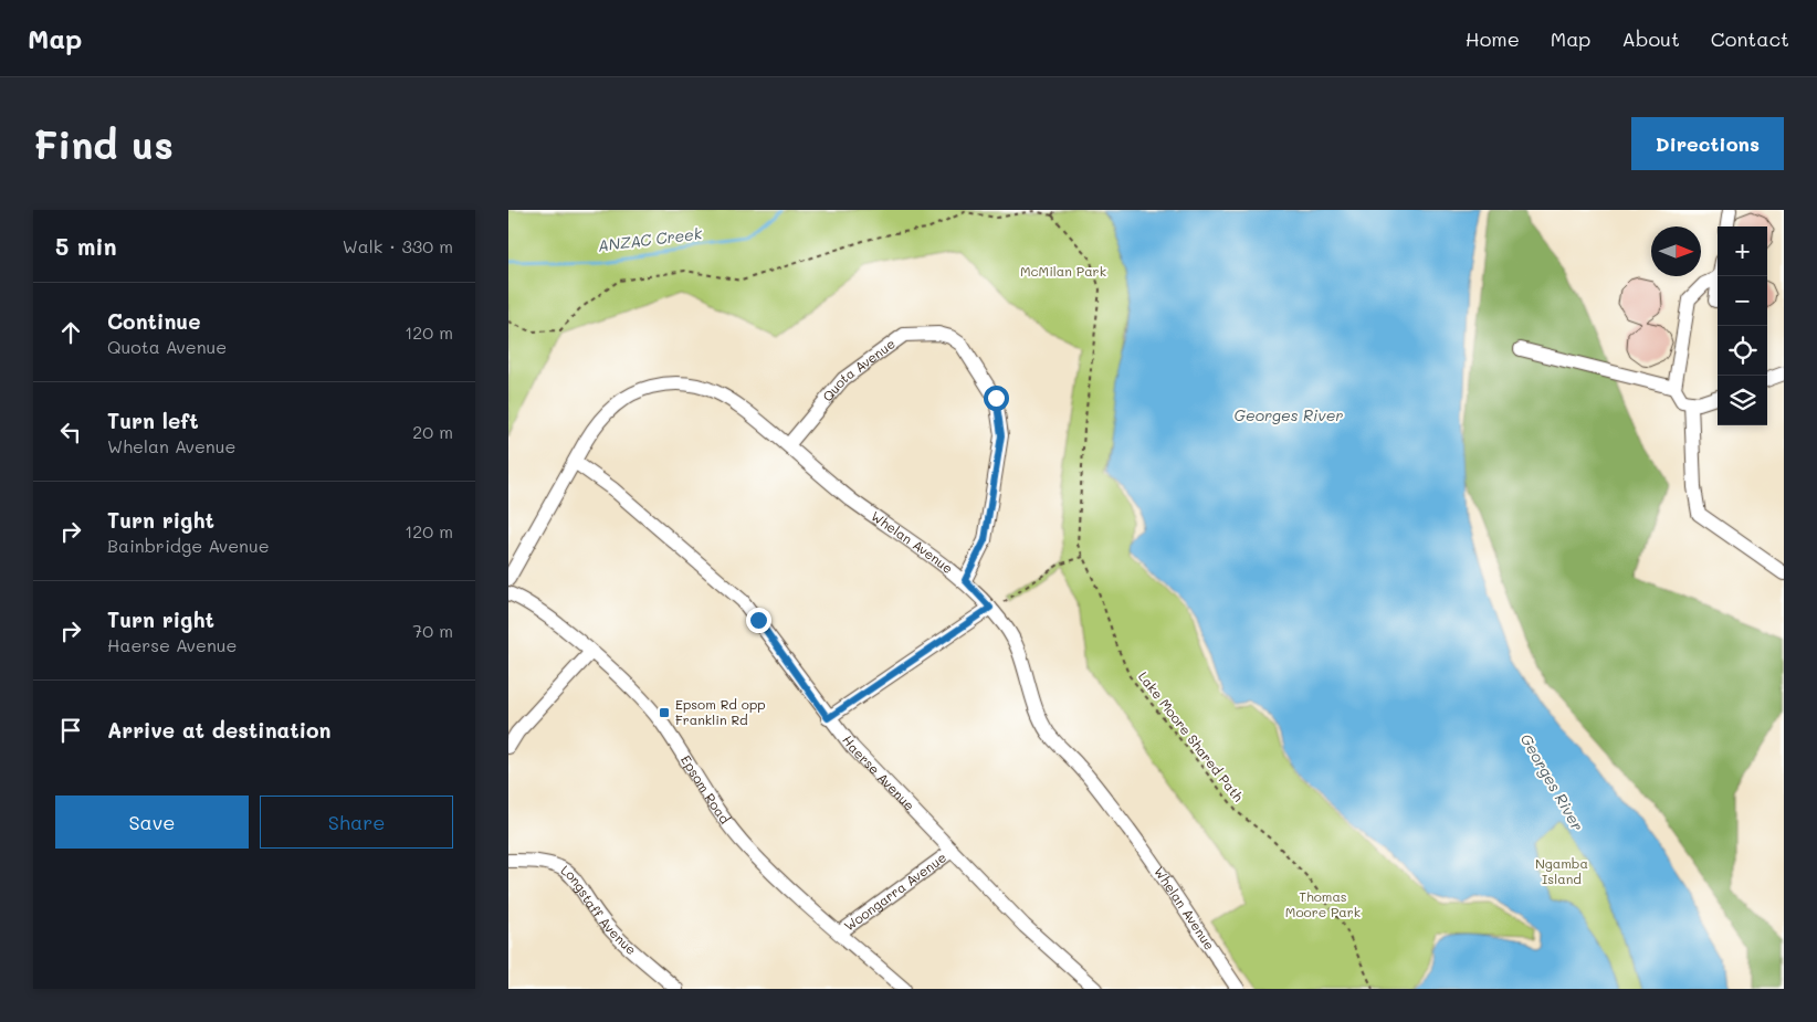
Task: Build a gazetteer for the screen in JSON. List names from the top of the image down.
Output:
{
  "streets": {
    "street": [
      "Quota Avenue",
      "Whelan Avenue",
      "Haerse Avenue",
      "Epsom Road",
      "Woongarra Avenue",
      "Longstaff Avenue"
    ],
    "path": ["Lake Moore Shared Path"]
  },
  "crossings": [
    ["Quota Avenue", "Whelan Avenue"],
    ["Whelan Avenue", "Haerse Avenue"],
    ["Haerse Avenue", "Woongarra Avenue"],
    ["Epsom Road", "Woongarra Avenue"]
  ],
  "water": ["ANZAC Creek", "Georges River"],
  "parks": ["McMilan Park", "Ngamba Island", "Thomas Moore Park"],
  "places": {
    "transit": ["Epsom Rd opp Franklin Rd"]
  },
  "north": "right",
  "page": {
    "header": "Map",
    "nav": [
      "Home",
      "Map",
      "About",
      "Contact"
    ],
    "buttons": [
      "Directions",
      ["Save", "Share"]
    ],
    "title": "Find us",
    "heading": ["5 min", "Walk · 330 m"],
    "map_buttons": ["+", "−"],
    "list": [
      ["Continue", "Quota Avenue", "120 m"],
      ["Turn left", "Whelan Avenue", "20 m"],
      ["Turn right", "Bainbridge Avenue", "120 m"],
      ["Turn right", "Haerse Avenue", "70 m"],
      "Arrive at destination"
    ]
  }
}
